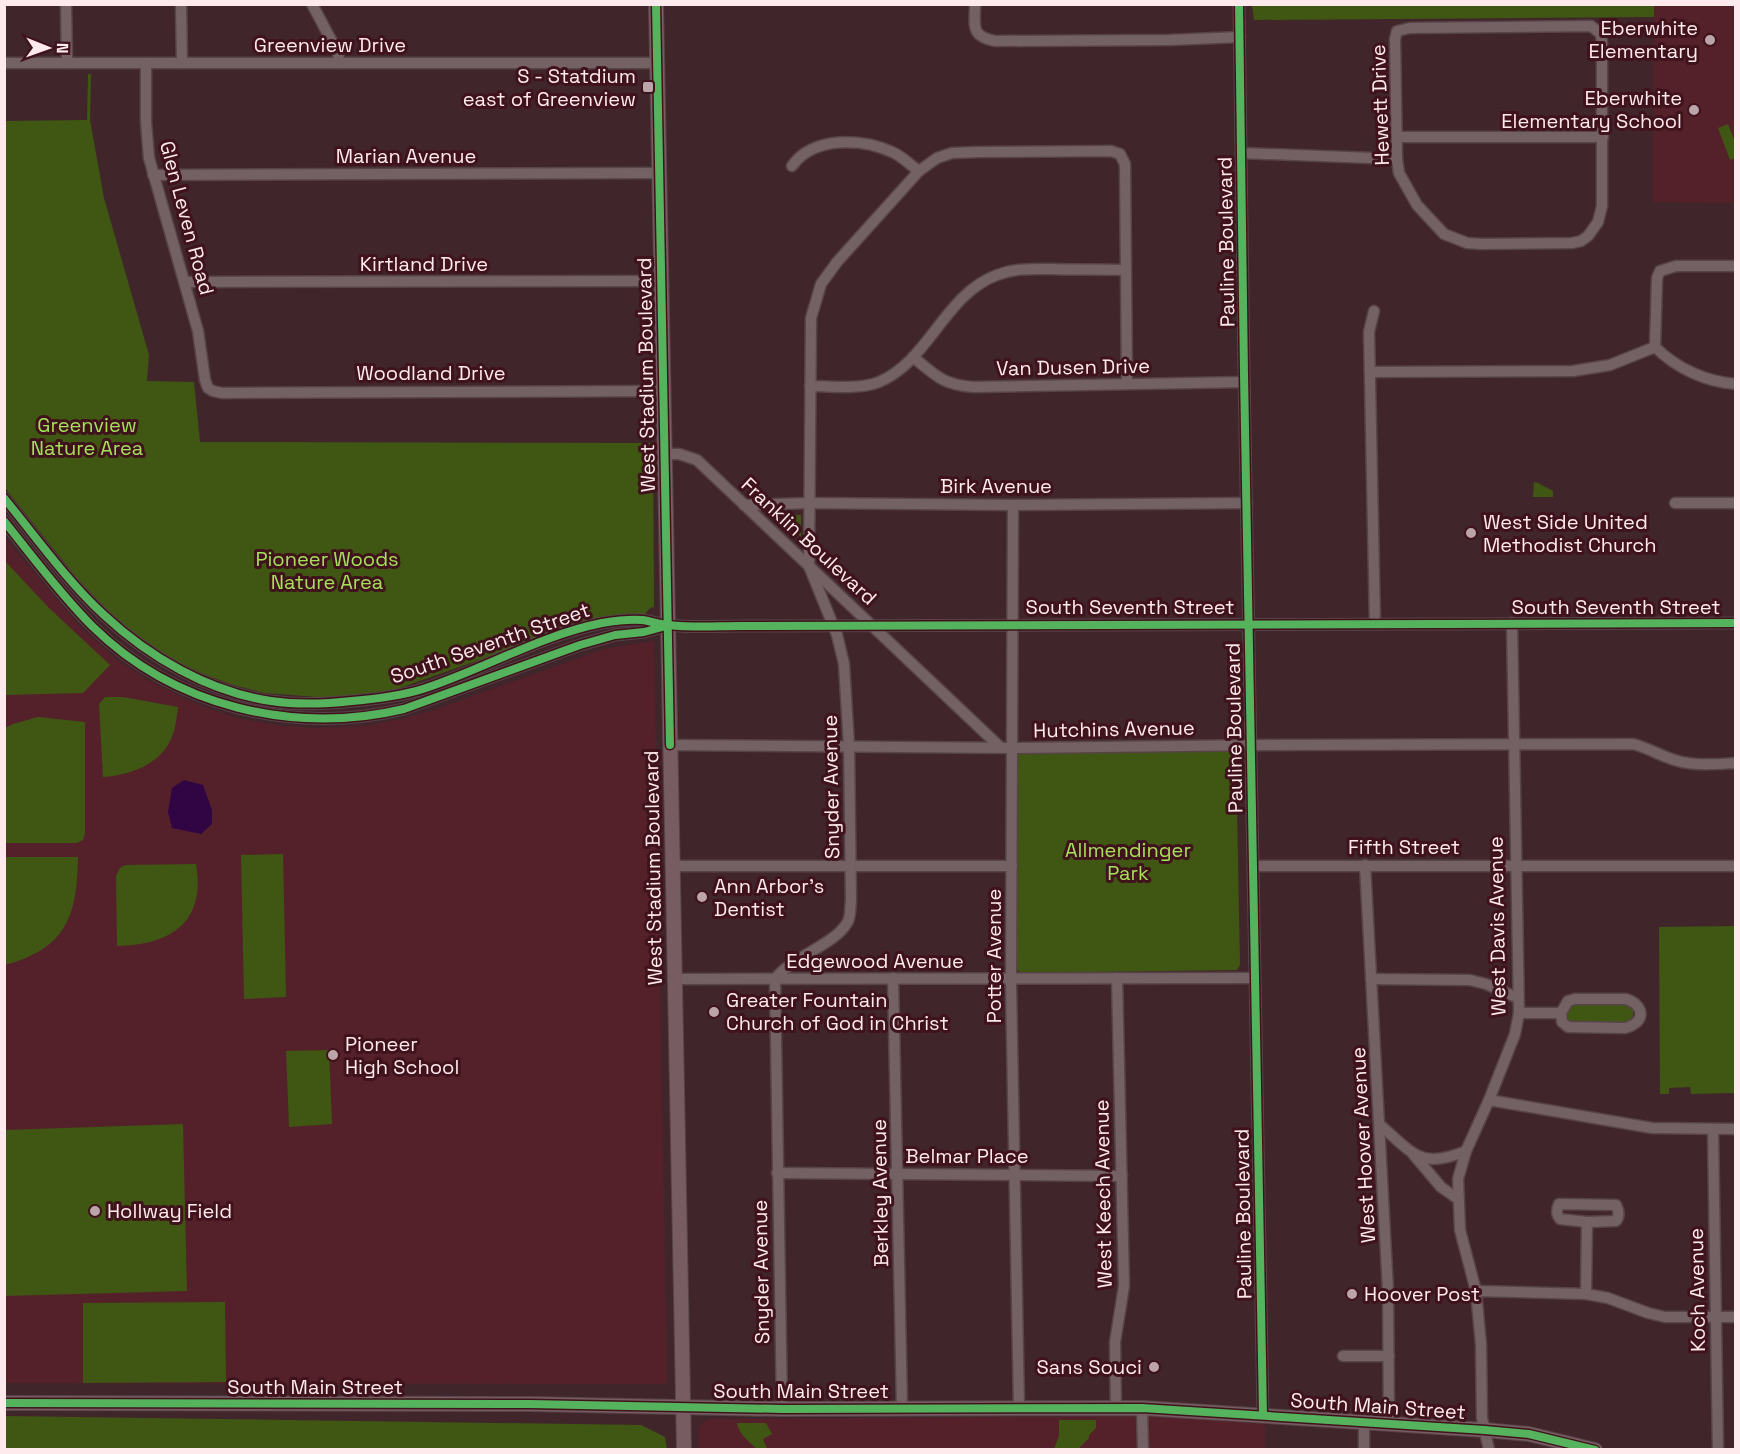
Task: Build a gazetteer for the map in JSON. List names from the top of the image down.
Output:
{
  "streets": {
    "main road": ["West Stadium Boulevard", "South Main Street"],
    "street": [
      "Greenview Drive",
      "Hewett Drive",
      "Marian Avenue",
      "Glen Leven Road",
      "Pauline Boulevard",
      "Kirtland Drive",
      "Van Dusen Drive",
      "Woodland Drive",
      "Birk Avenue",
      "Franklin Boulevard",
      "South Seventh Street",
      "Hutchins Avenue",
      "Snyder Avenue",
      "Fifth Street",
      "West Davis Avenue",
      "Potter Avenue",
      "Edgewood Avenue",
      "West Hoover Avenue",
      "Belmar Place",
      "Berkley Avenue",
      "West Keech Avenue",
      "Koch Avenue"
    ]
  },
  "crossings": [
    ["Greenview Drive", "Glen Leven Road"],
    ["Greenview Drive", "West Stadium Boulevard"],
    ["Marian Avenue", "Glen Leven Road"],
    ["Marian Avenue", "West Stadium Boulevard"],
    ["Glen Leven Road", "Kirtland Drive"],
    ["Glen Leven Road", "Woodland Drive"],
    ["Pauline Boulevard", "Van Dusen Drive"],
    ["Pauline Boulevard", "Birk Avenue"],
    ["Pauline Boulevard", "South Seventh Street"],
    ["Pauline Boulevard", "Hutchins Avenue"],
    ["Pauline Boulevard", "Fifth Street"],
    ["Pauline Boulevard", "Edgewood Avenue"],
    ["Pauline Boulevard", "South Main Street"],
    ["Kirtland Drive", "West Stadium Boulevard"],
    ["Woodland Drive", "West Stadium Boulevard"],
    ["West Stadium Boulevard", "Franklin Boulevard"],
    ["West Stadium Boulevard", "South Seventh Street"],
    ["West Stadium Boulevard", "Hutchins Avenue"],
    ["West Stadium Boulevard", "Edgewood Avenue"],
    ["West Stadium Boulevard", "South Main Street"],
    ["Birk Avenue", "Franklin Boulevard"],
    ["Birk Avenue", "Snyder Avenue"],
    ["Birk Avenue", "Potter Avenue"],
    ["Franklin Boulevard", "South Seventh Street"],
    ["Franklin Boulevard", "Hutchins Avenue"],
    ["Franklin Boulevard", "Snyder Avenue"],
    ["South Seventh Street", "Snyder Avenue"],
    ["South Seventh Street", "West Davis Avenue"],
    ["South Seventh Street", "Potter Avenue"],
    ["Hutchins Avenue", "Snyder Avenue"],
    ["Hutchins Avenue", "West Davis Avenue"],
    ["Hutchins Avenue", "Potter Avenue"],
    ["Snyder Avenue", "Edgewood Avenue"],
    ["Snyder Avenue", "Belmar Place"],
    ["Snyder Avenue", "South Main Street"],
    ["Fifth Street", "West Davis Avenue"],
    ["Fifth Street", "West Hoover Avenue"],
    ["West Davis Avenue", "South Main Street"],
    ["Potter Avenue", "Edgewood Avenue"],
    ["Potter Avenue", "Belmar Place"],
    ["Potter Avenue", "South Main Street"],
    ["Edgewood Avenue", "Berkley Avenue"],
    ["Edgewood Avenue", "West Keech Avenue"],
    ["West Hoover Avenue", "South Main Street"],
    ["Belmar Place", "Berkley Avenue"],
    ["Belmar Place", "West Keech Avenue"],
    ["Berkley Avenue", "South Main Street"],
    ["West Keech Avenue", "South Main Street"]
  ],
  "parks": ["Greenview Nature Area", "Pioneer Woods Nature Area", "Allmendinger Park"],
  "places": {
    "other": [
      "Eberwhite Elementary",
      "Eberwhite Elementary School",
      "West Side United Methodist Church",
      "Ann Arbor's Dentist",
      "Greater Fountain Church of God in Christ",
      "Pioneer High School",
      "Hollway Field",
      "Hoover Post",
      "Sans Souci"
    ],
    "transit": ["S - Statdium east of Greenview"]
  },
  "north": "right"
}
